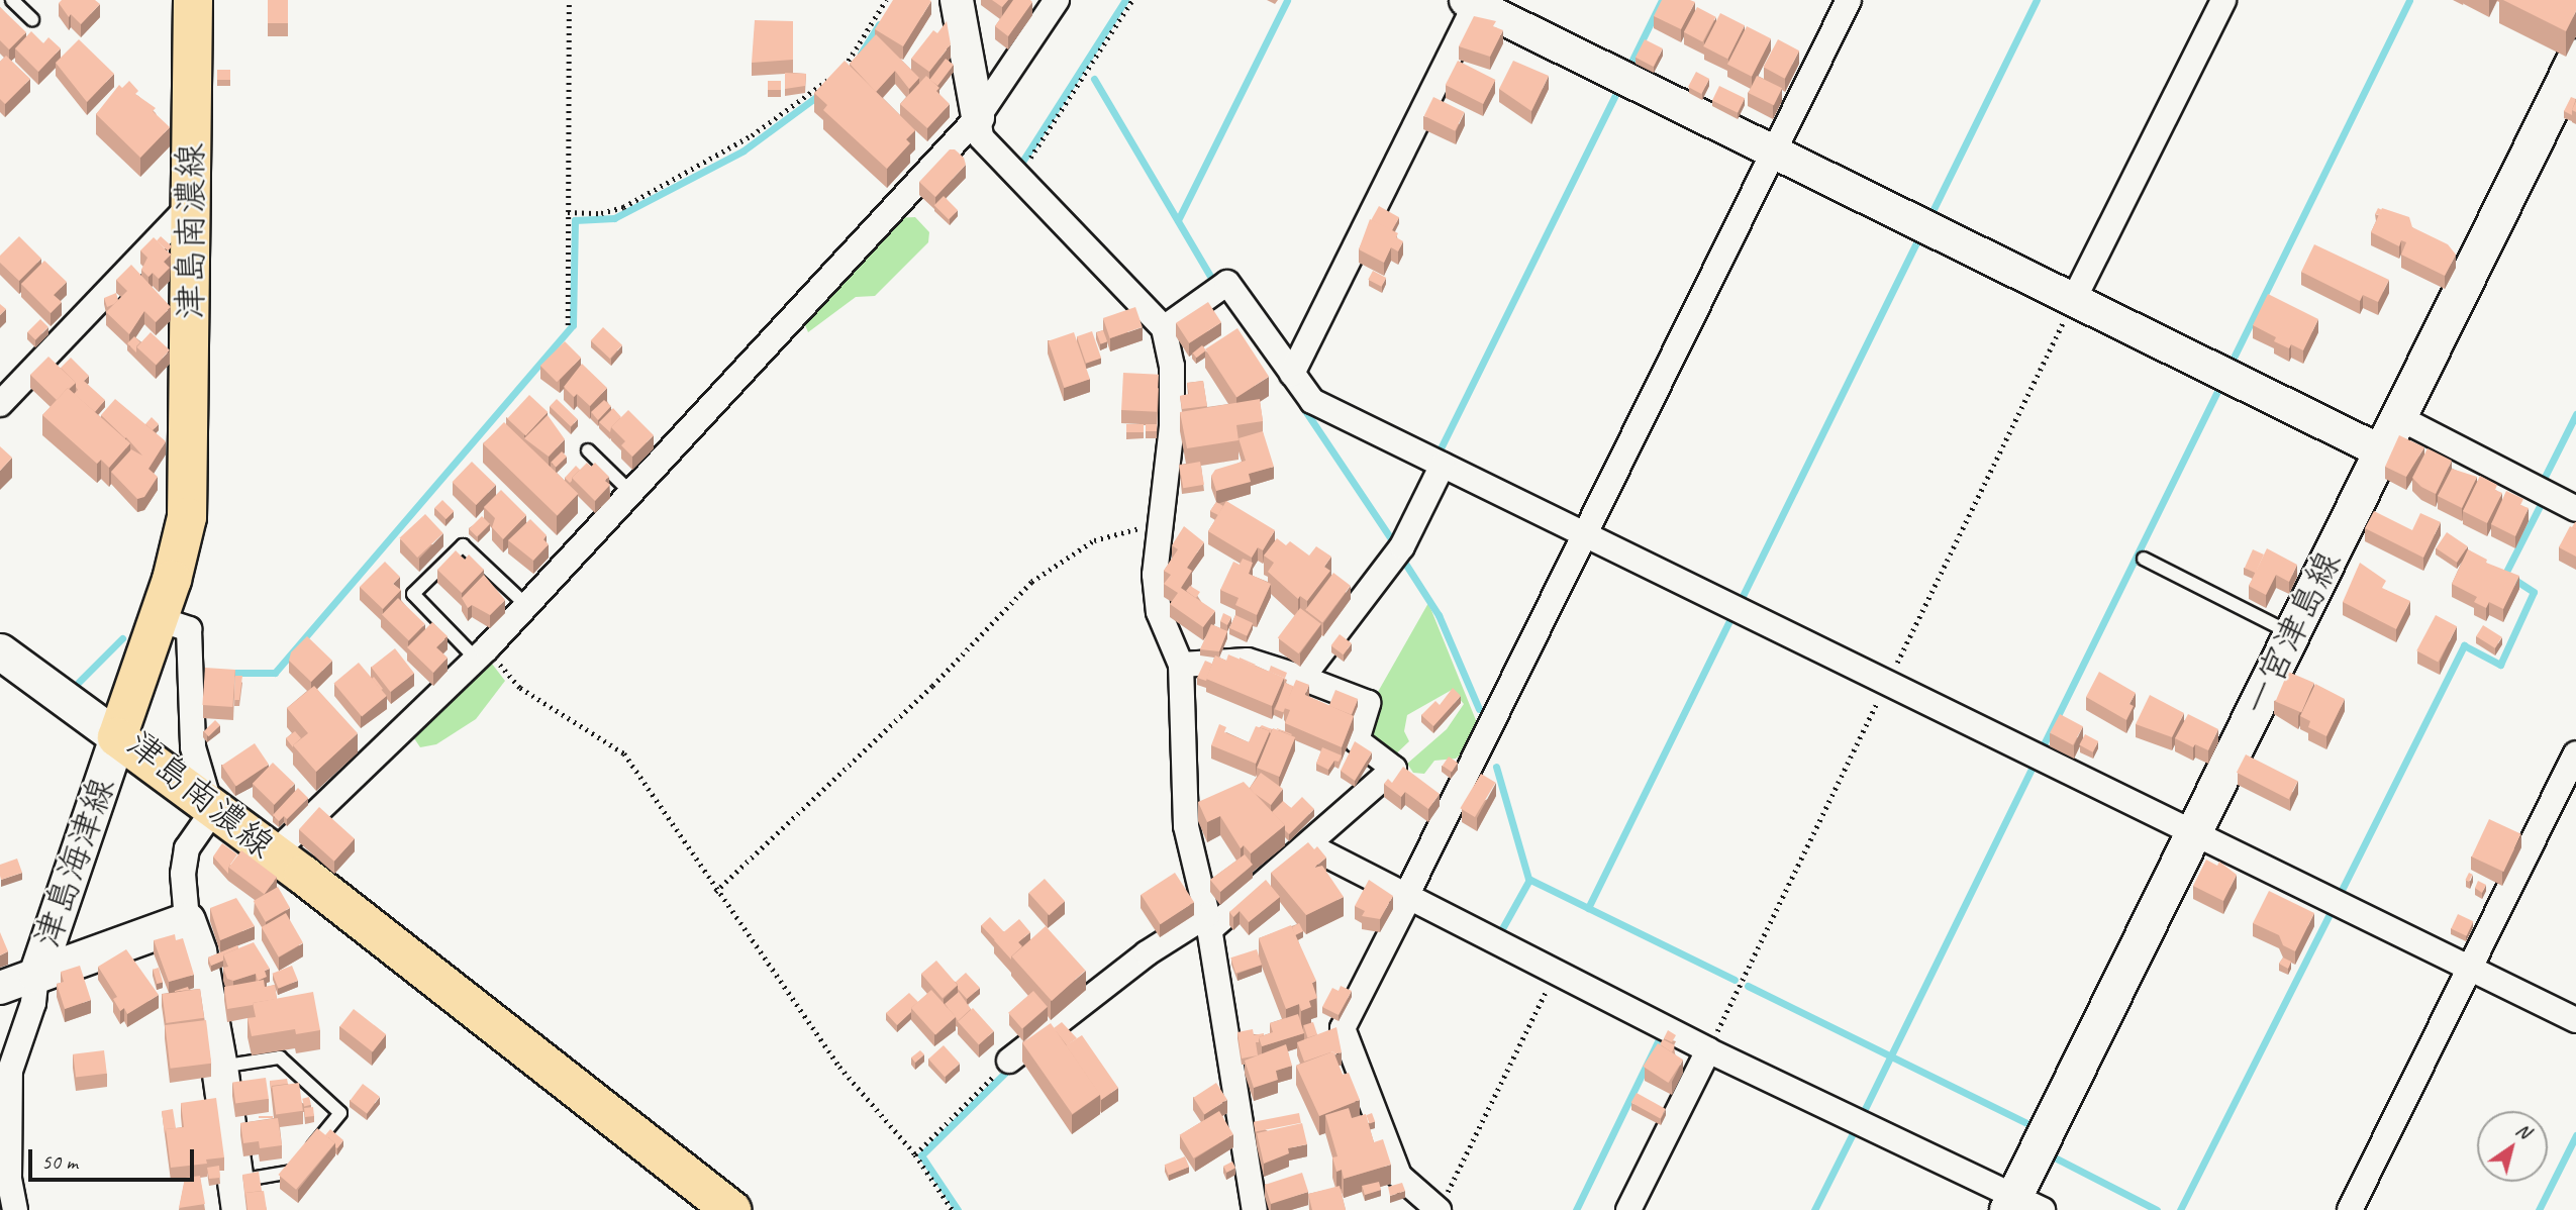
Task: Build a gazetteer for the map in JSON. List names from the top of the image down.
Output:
{
  "streets": {
    "main road": ["津島南濃線", "一宮津島線", "津島海津線"]
  },
  "crossings": [
    ["津島南濃線", "津島海津線"]
  ],
  "scale_bar": "50 m",
  "north": "top right"
}
